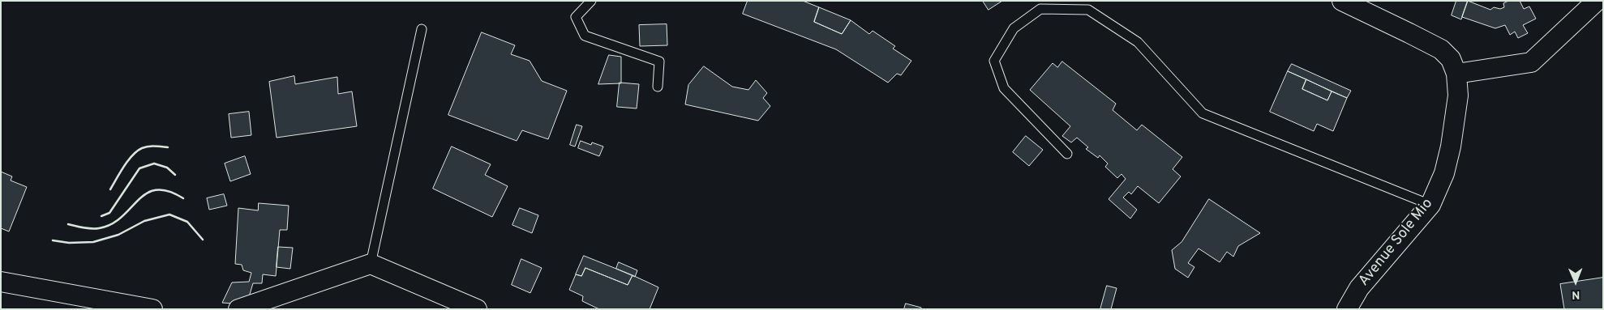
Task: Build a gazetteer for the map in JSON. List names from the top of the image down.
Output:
{
  "streets": {
    "street": ["Avenue Sole Mio"]
  },
  "north": "bottom"
}
